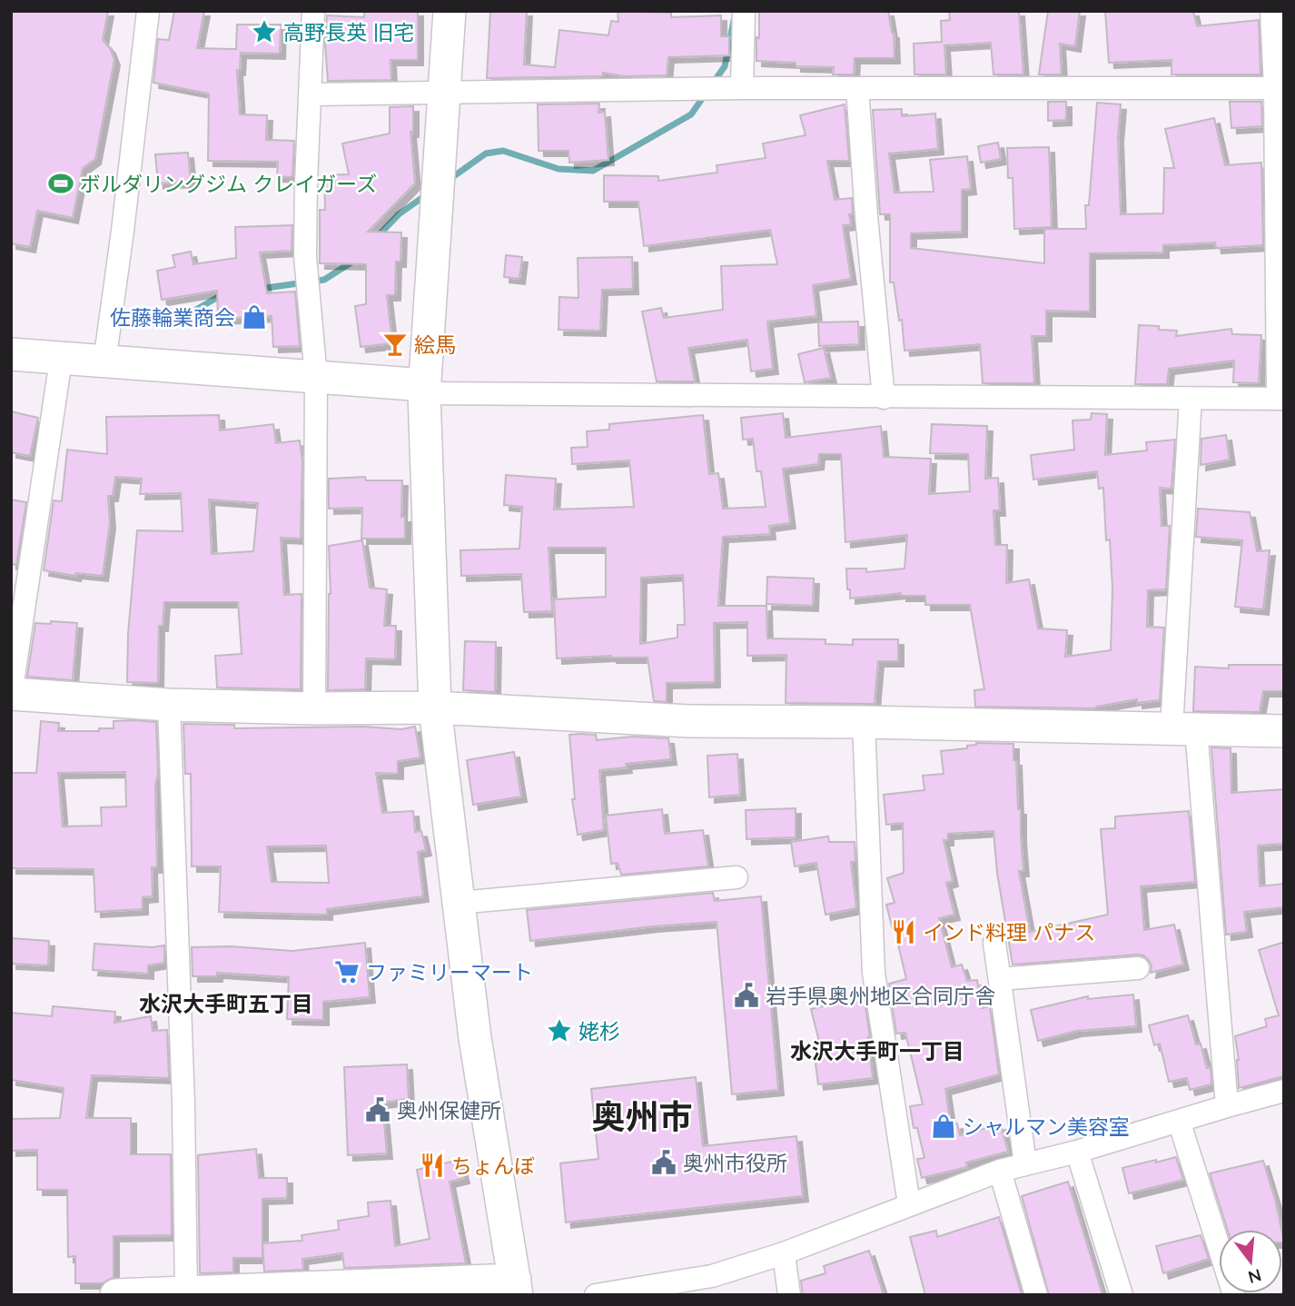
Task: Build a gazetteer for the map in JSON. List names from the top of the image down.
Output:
{
  "districts": ["水沢大手町五丁目", "水沢大手町一丁目", "奥州市"],
  "places": {
    "place": ["高野長英 旧宅", "姥杉"],
    "sports": ["ボルダリングジム クレイガーズ"],
    "shop": ["佐藤輪業商会", "シャルマン美容室"],
    "bar": ["絵馬"],
    "restaurant": ["インド料理 パナス", "ちょんぼ"],
    "supermarket": ["ファミリーマート"],
    "public building": ["岩手県奥州地区合同庁舎", "奥州保健所", "奥州市役所"]
  },
  "north": "bottom"
}
